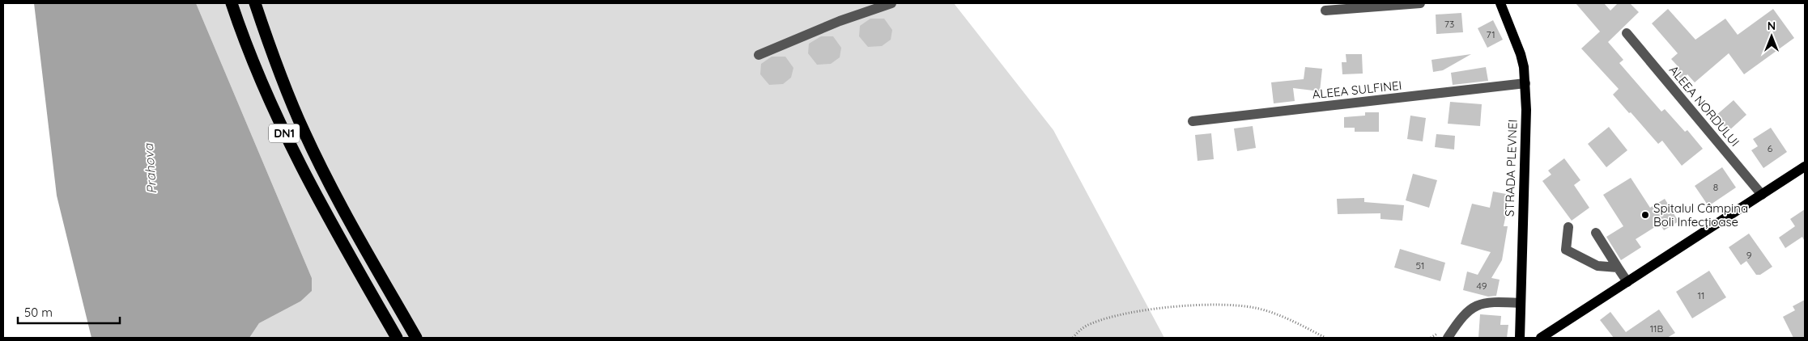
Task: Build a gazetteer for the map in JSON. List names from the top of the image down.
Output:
{
  "streets": {
    "highway": ["DN1"],
    "main road": ["STRADA PLEVNEI"],
    "street": ["ALEEA SULFINEI", "ALEEA NORDULUI"]
  },
  "crossings": [
    ["ALEEA SULFINEI", "STRADA PLEVNEI"]
  ],
  "water": ["Prahova"],
  "places": ["Spitalul Câmpina Boli Infecțioase"],
  "house_numbers": [
    "73",
    "71",
    "6",
    "8",
    "9",
    "51",
    "49",
    "11",
    "11B"
  ],
  "scale_bar": "50 m",
  "north": "top"
}
